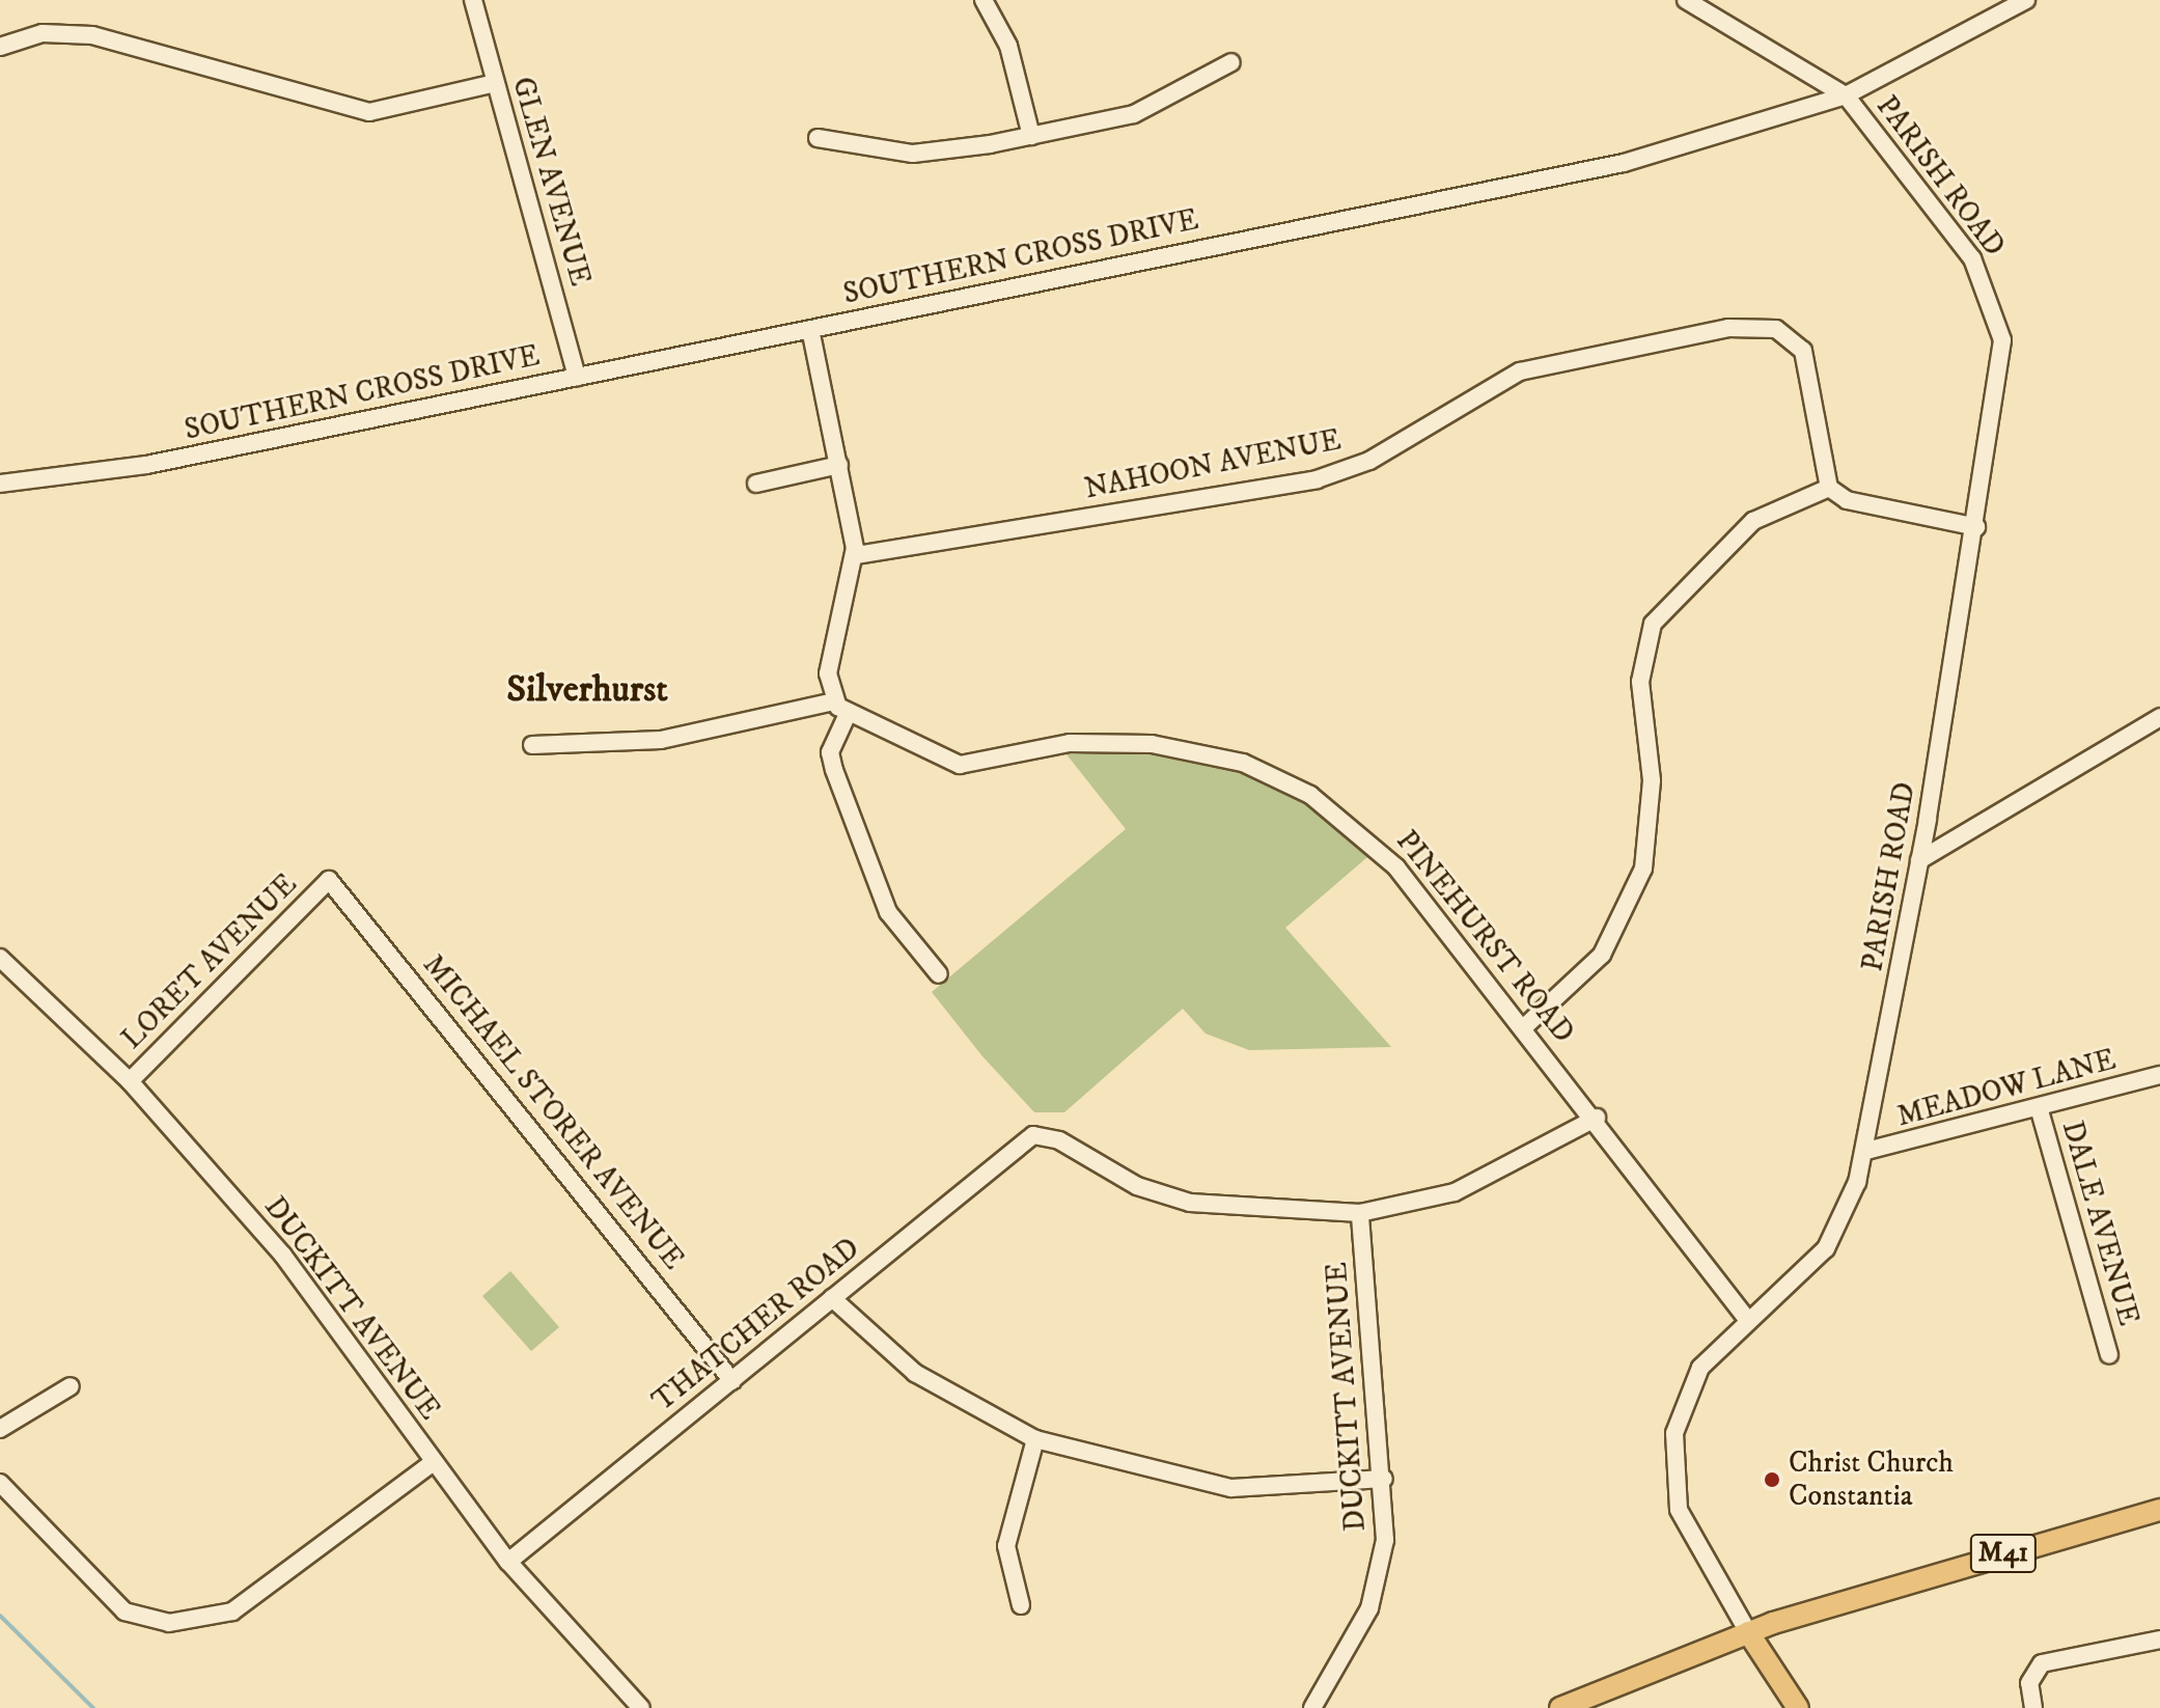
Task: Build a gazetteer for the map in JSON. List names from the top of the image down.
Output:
{
  "streets": {
    "main road": ["M41"],
    "street": [
      "PARISH ROAD",
      "GLEN AVENUE",
      "SOUTHERN CROSS DRIVE",
      "NAHOON AVENUE",
      "PINEHURST ROAD",
      "LORET AVENUE",
      "MEADOW LANE",
      "MICHAEL STORER AVENUE",
      "DALE AVENUE",
      "DUCKITT AVENUE",
      "THATCHER ROAD"
    ]
  },
  "crossings": [
    ["PARISH ROAD", "SOUTHERN CROSS DRIVE"],
    ["PARISH ROAD", "PINEHURST ROAD"],
    ["PARISH ROAD", "MEADOW LANE"],
    ["PARISH ROAD", "M41"],
    ["GLEN AVENUE", "SOUTHERN CROSS DRIVE"],
    ["LORET AVENUE", "MICHAEL STORER AVENUE"],
    ["LORET AVENUE", "DUCKITT AVENUE"],
    ["MEADOW LANE", "DALE AVENUE"],
    ["MICHAEL STORER AVENUE", "THATCHER ROAD"],
    ["DUCKITT AVENUE", "THATCHER ROAD"]
  ],
  "districts": ["Silverhurst"],
  "places": ["Christ Church Constantia"]
}
